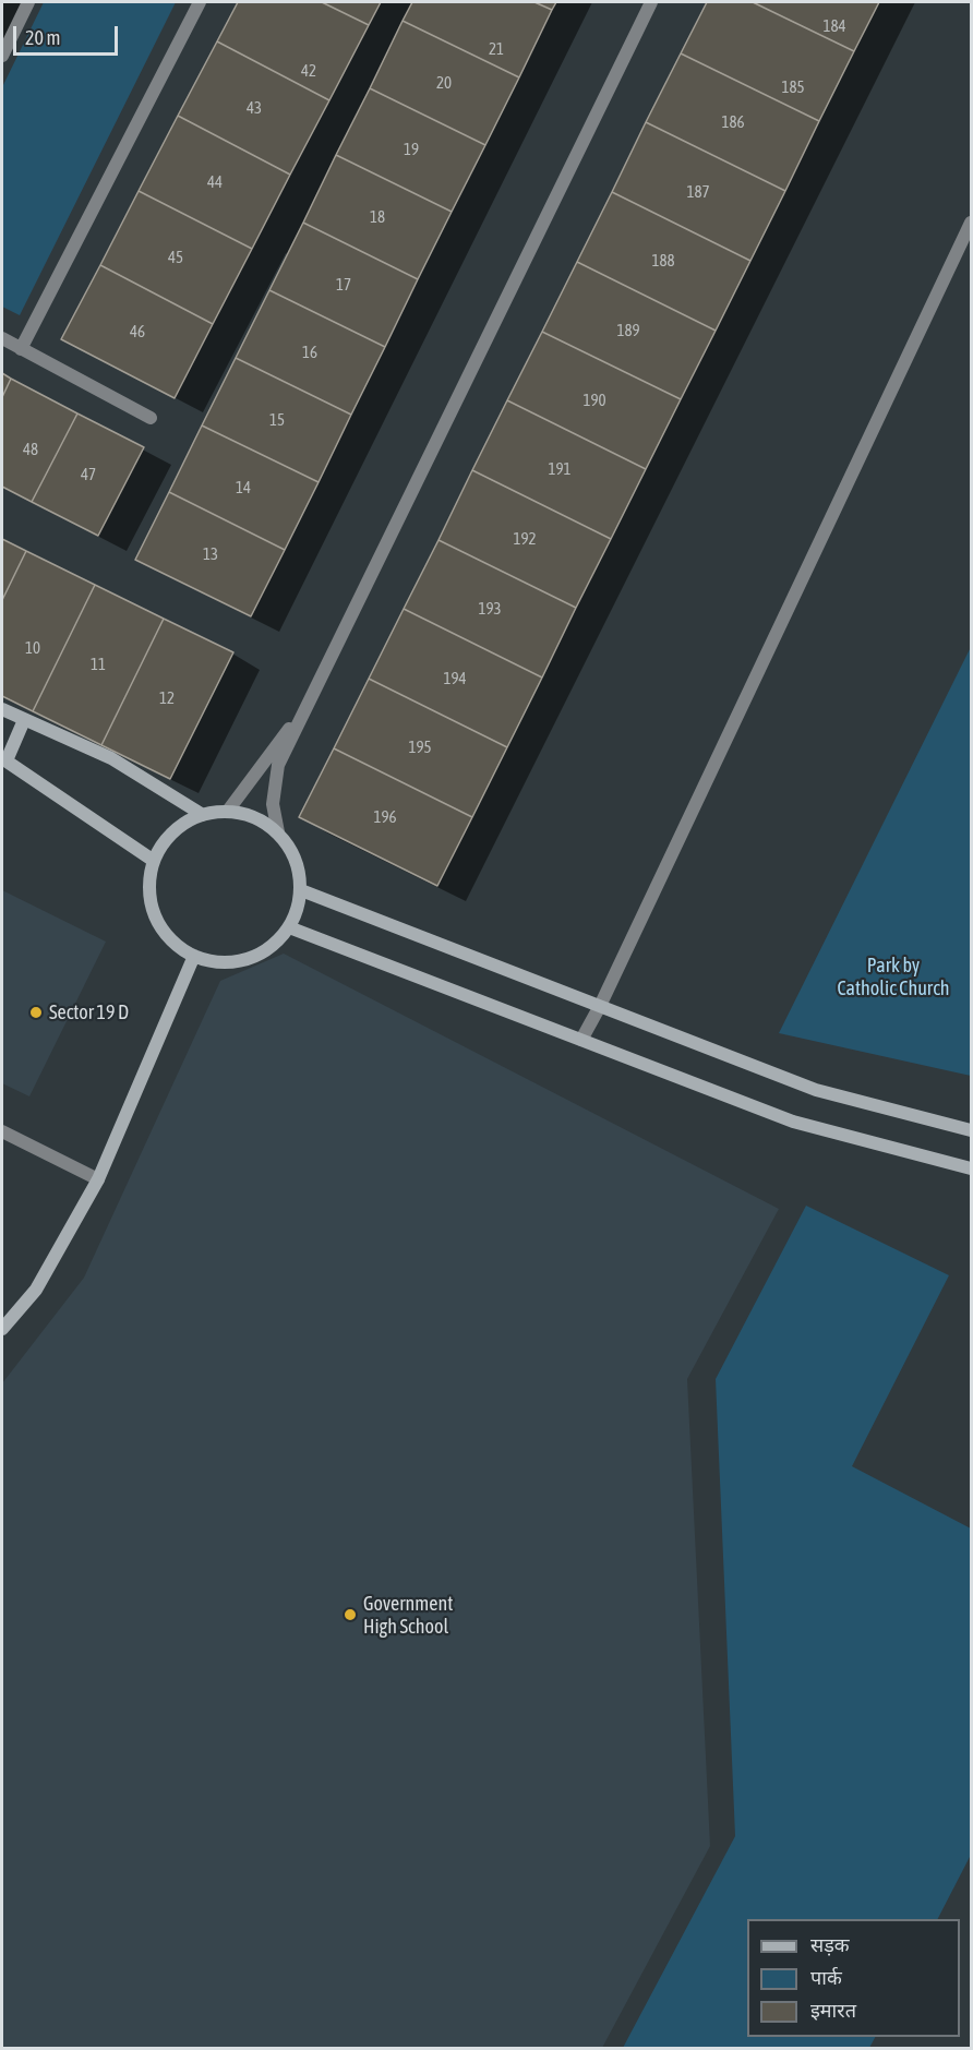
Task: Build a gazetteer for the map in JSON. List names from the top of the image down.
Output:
{
  "parks": ["Park by Catholic Church"],
  "places": ["Sector 19 D", "Government High School"],
  "house_numbers": [
    "184",
    "21",
    "42",
    "20",
    "185",
    "43",
    "186",
    "19",
    "44",
    "187",
    "18",
    "45",
    "188",
    "17",
    "189",
    "46",
    "16",
    "190",
    "15",
    "48",
    "191",
    "47",
    "14",
    "192",
    "13",
    "193",
    "10",
    "11",
    "194",
    "12",
    "195",
    "196"
  ],
  "legend": ["सड़क", "पार्क", "इमारत"],
  "scale_bar": "20 m"
}
